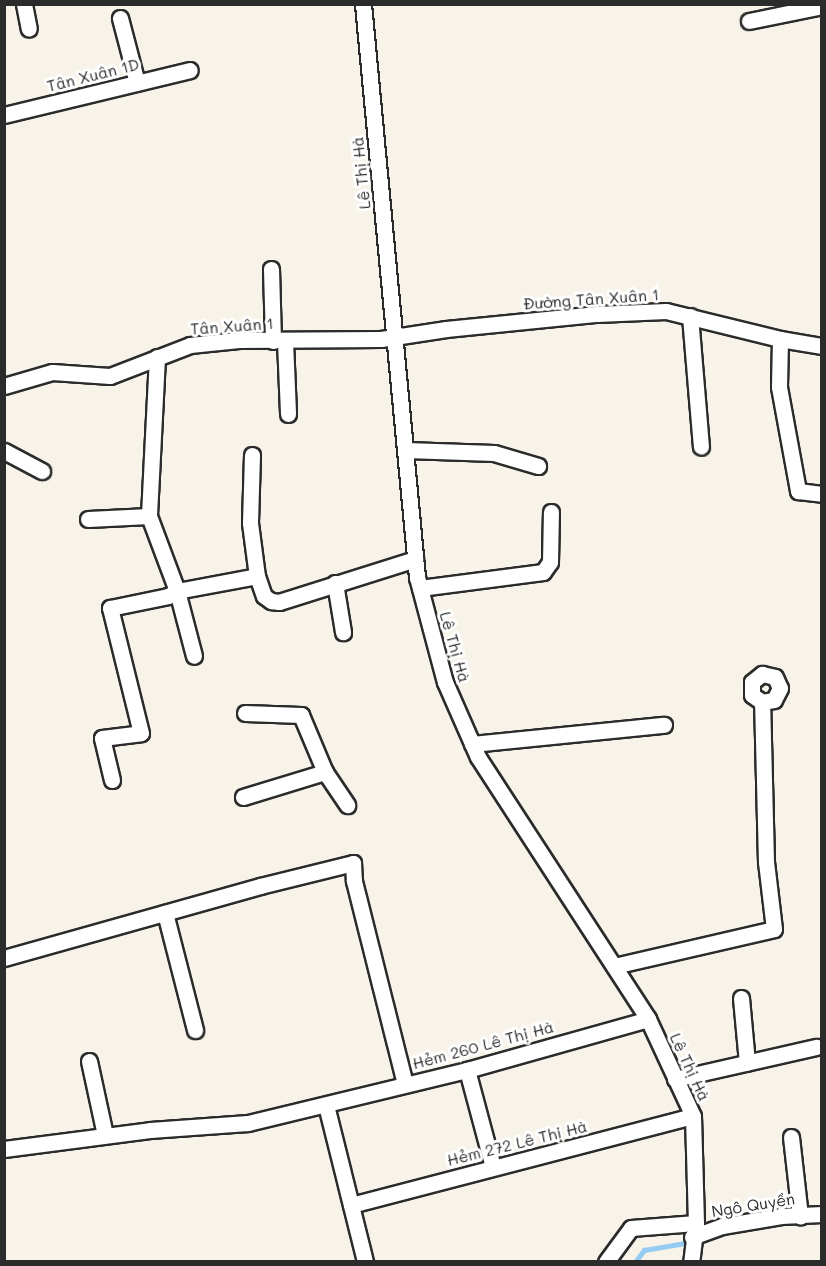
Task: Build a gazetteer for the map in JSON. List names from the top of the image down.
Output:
{
  "streets": {
    "street": [
      "Tân Xuân 1D",
      "Lê Thị Hà",
      "Đường Tân Xuân 1",
      "Tân Xuân 1",
      "Hẻm 260 Lê Thị Hà",
      "Hẻm 272 Lê Thị Hà",
      "Ngô Quyền"
    ]
  },
  "crossings": [
    ["Lê Thị Hà", "Đường Tân Xuân 1"],
    ["Lê Thị Hà", "Tân Xuân 1"],
    ["Lê Thị Hà", "Hẻm 260 Lê Thị Hà"],
    ["Lê Thị Hà", "Hẻm 272 Lê Thị Hà"],
    ["Lê Thị Hà", "Ngô Quyền"],
    ["Đường Tân Xuân 1", "Tân Xuân 1"]
  ]
}
